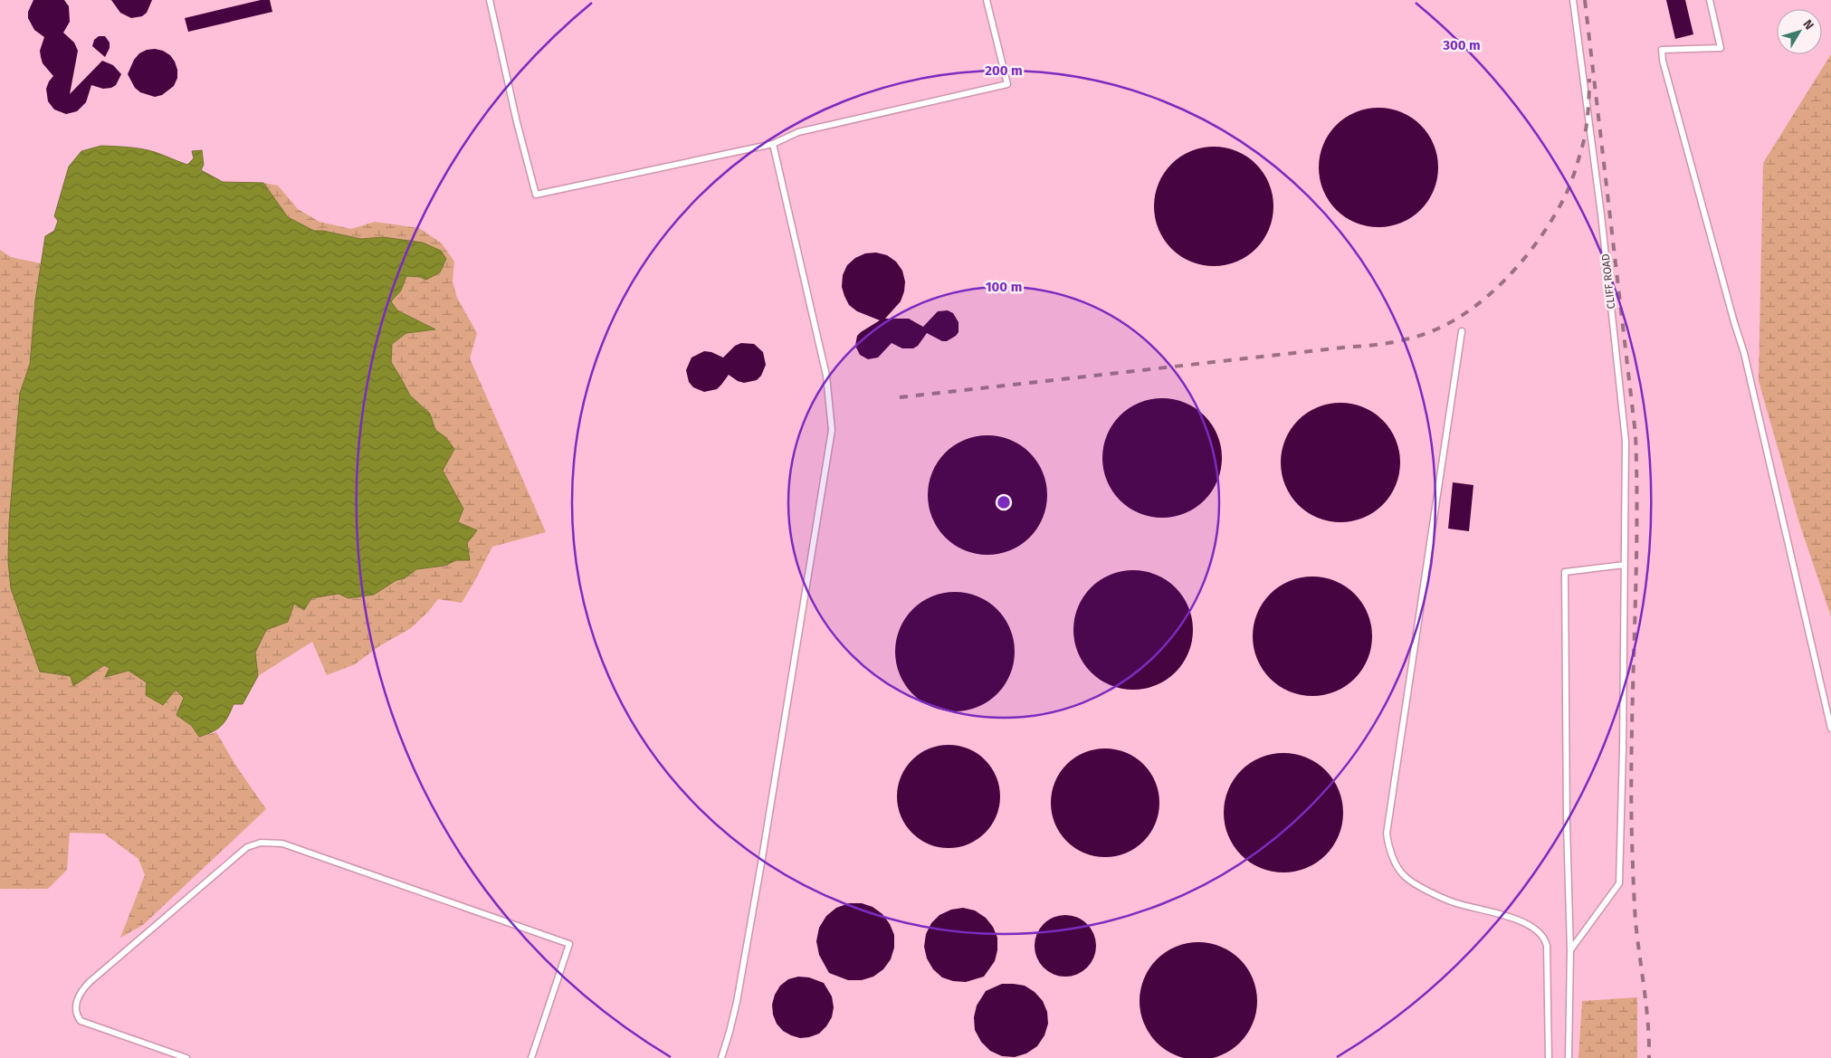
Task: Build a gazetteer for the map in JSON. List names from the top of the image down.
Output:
{
  "streets": {
    "lane": ["CLIFF ROAD"]
  },
  "north": "top right",
  "rings": ["300 m", "200 m", "100 m"]
}
